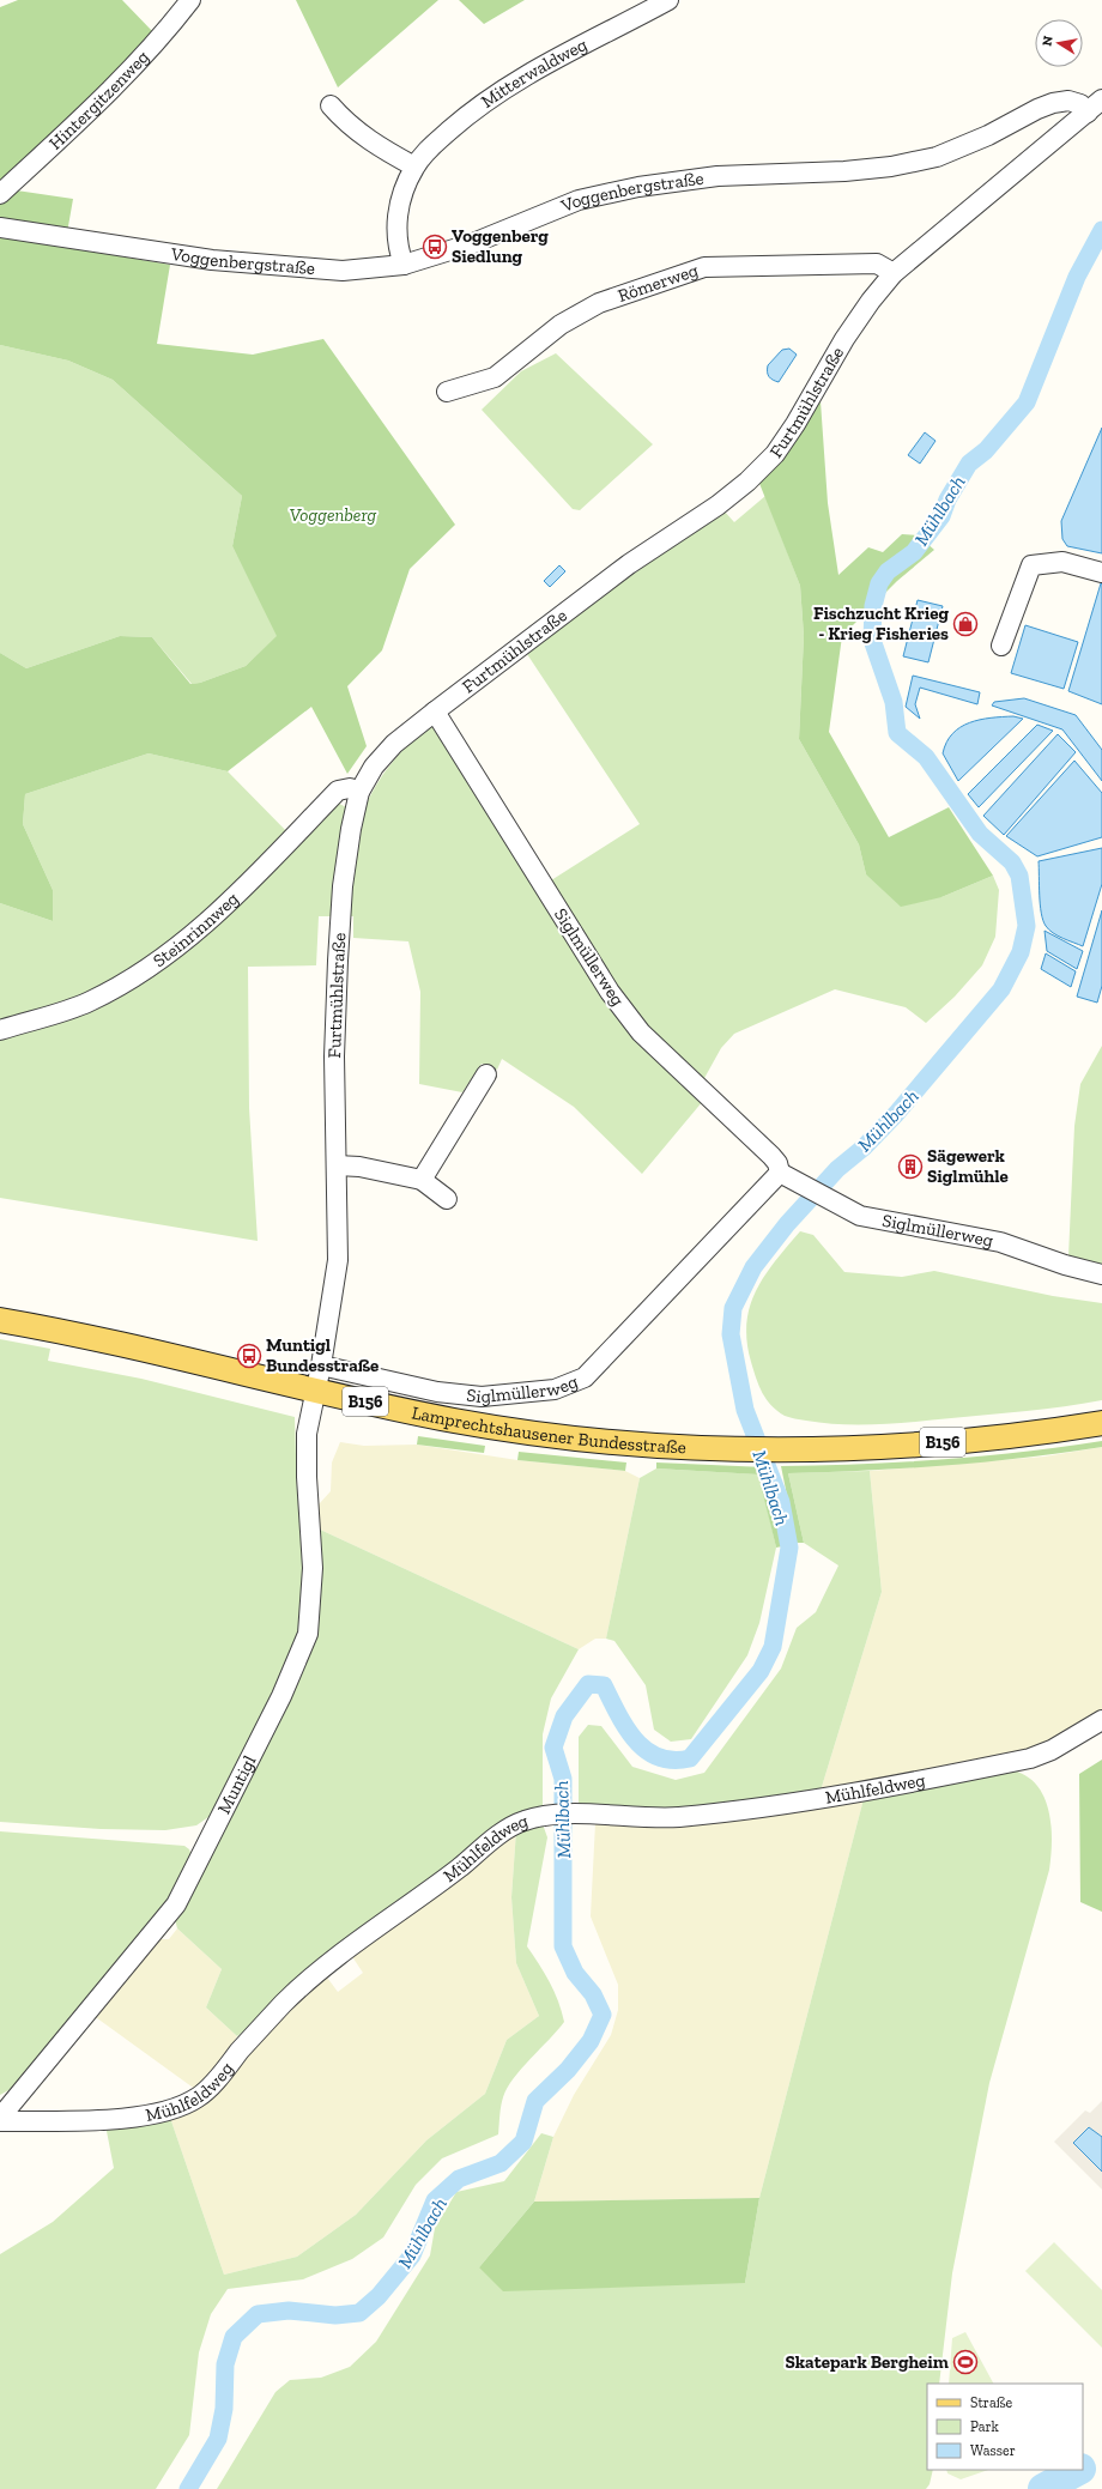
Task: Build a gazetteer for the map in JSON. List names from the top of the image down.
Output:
{
  "streets": {
    "main road": ["B156", "Lamprechtshausener Bundesstraße"],
    "street": [
      "Mitterwaldweg",
      "Hintergitzenweg",
      "Voggenbergstraße",
      "Römerweg",
      "Furtmühlstraße",
      "Steinrinnweg",
      "Siglmüllerweg",
      "Muntigl",
      "Mühlfeldweg"
    ]
  },
  "crossings": [
    ["Mitterwaldweg", "Voggenbergstraße"],
    ["Voggenbergstraße", "Furtmühlstraße"],
    ["Römerweg", "Furtmühlstraße"],
    ["Furtmühlstraße", "Steinrinnweg"],
    ["Furtmühlstraße", "Siglmüllerweg"],
    ["Furtmühlstraße", "Lamprechtshausener Bundesstraße"],
    ["Furtmühlstraße", "Muntigl"],
    ["Lamprechtshausener Bundesstraße", "Muntigl"],
    ["Muntigl", "Mühlfeldweg"]
  ],
  "water": ["Mühlbach"],
  "parks": ["Voggenberg"],
  "places": {
    "bus stop": ["Voggenberg Siedlung", "Muntigl Bundesstraße"],
    "shop": ["Fischzucht Krieg - Krieg Fisheries"],
    "building": ["Sägewerk Siglmühle"],
    "sports": ["Skatepark Bergheim"]
  },
  "legend": ["Straße", "Park", "Wasser"],
  "north": "left"
}
